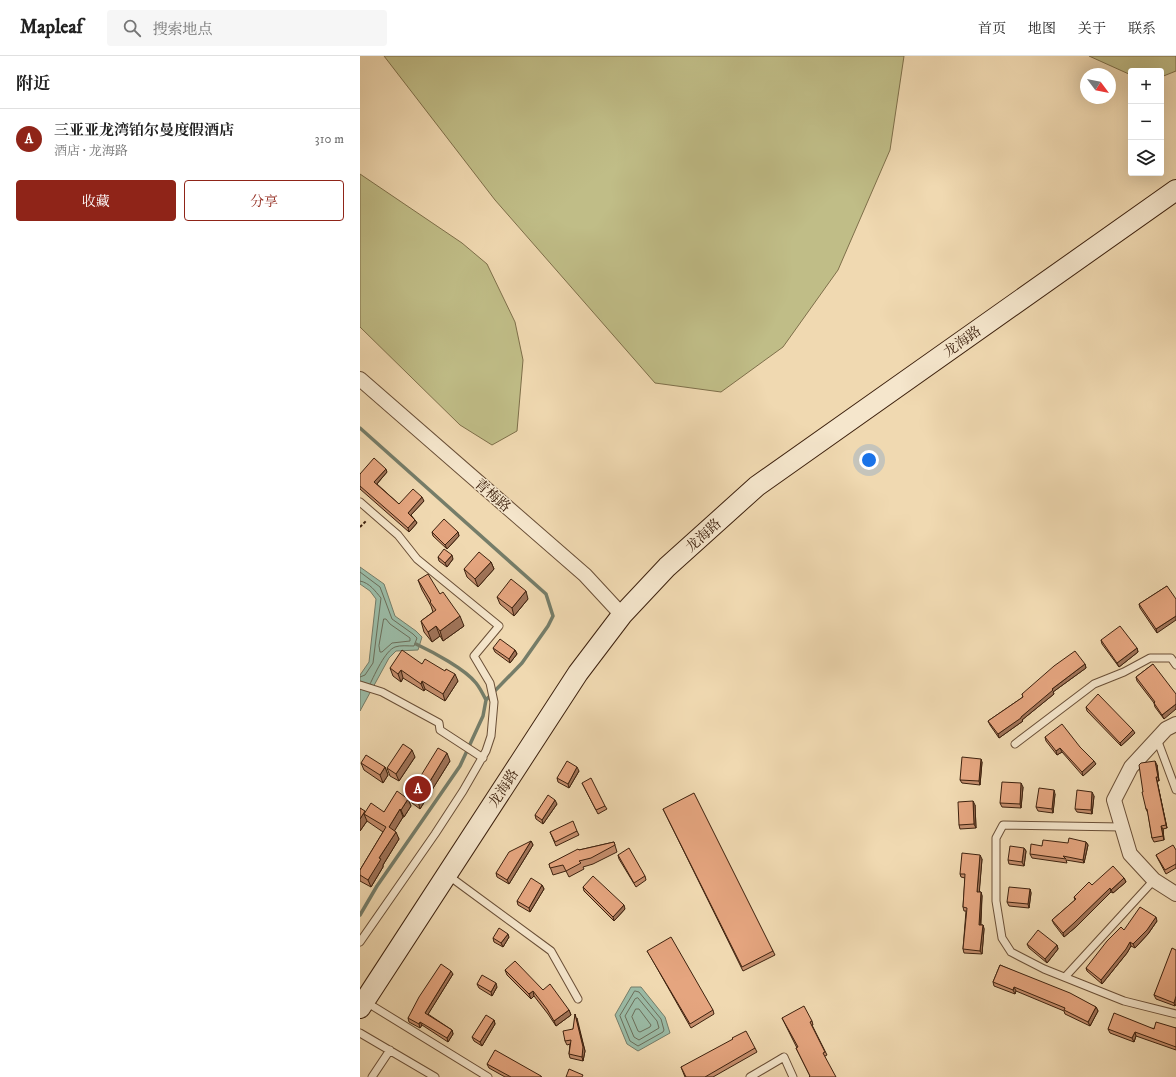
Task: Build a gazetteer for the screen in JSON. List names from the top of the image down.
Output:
{
  "streets": {
    "street": ["龙海路", "青梅路"]
  },
  "crossings": [
    ["龙海路", "青梅路"]
  ],
  "north": "bottom right",
  "page": {
    "header": "Mapleaf",
    "search": "搜索地点",
    "nav": [
      "首页",
      "地图",
      "关于",
      "联系"
    ],
    "heading": "附近",
    "map_buttons": ["+", "−"],
    "list": [
      {
        "mark": "A",
        "name": "三亚亚龙湾铂尔曼度假酒店",
        "note": "酒店 · 龙海路",
        "value": "310 m"
      }
    ],
    "buttons": ["收藏", "分享"],
    "pins": "A"
  }
}
